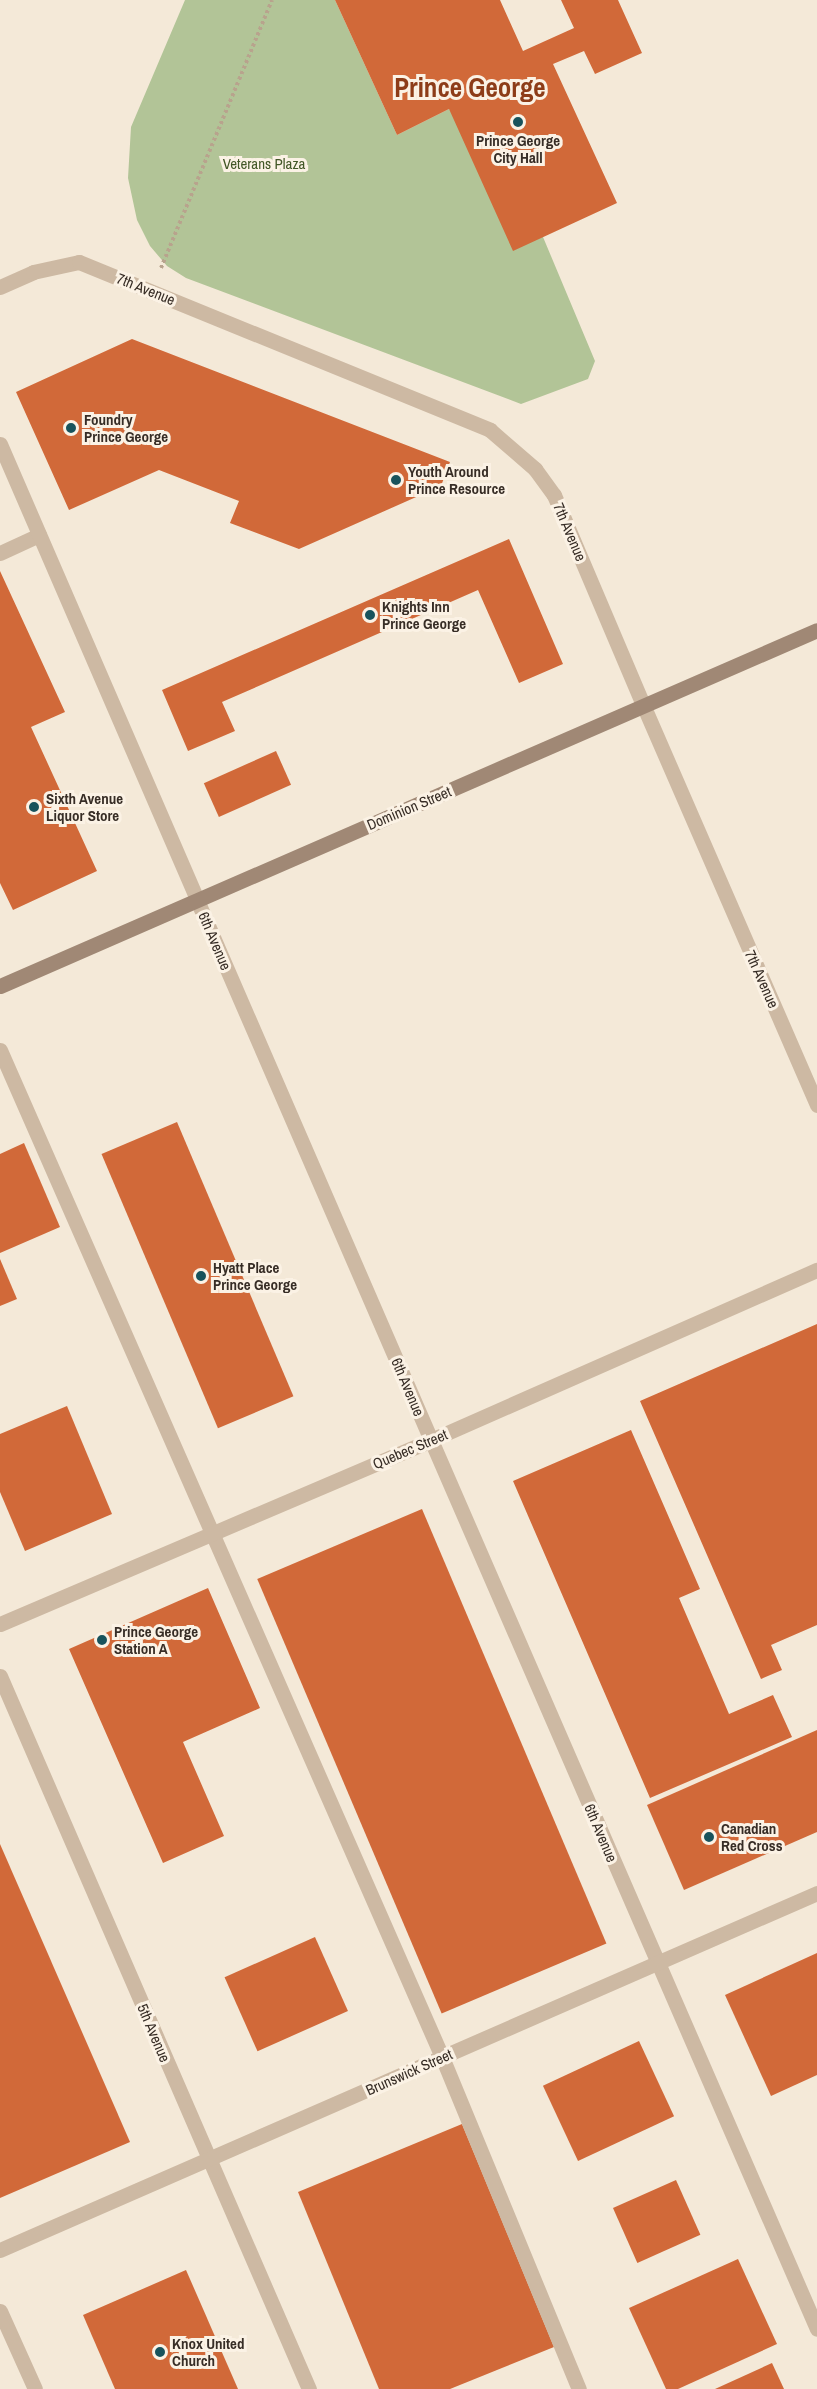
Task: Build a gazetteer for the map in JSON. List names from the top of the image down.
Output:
{
  "streets": {
    "main road": ["Dominion Street"],
    "street": [
      "7th Avenue",
      "6th Avenue",
      "Quebec Street",
      "5th Avenue",
      "Brunswick Street"
    ]
  },
  "crossings": [
    ["7th Avenue", "Dominion Street"],
    ["Dominion Street", "6th Avenue"],
    ["6th Avenue", "Quebec Street"],
    ["6th Avenue", "Brunswick Street"],
    ["5th Avenue", "Brunswick Street"]
  ],
  "districts": ["Prince George"],
  "parks": ["Veterans Plaza"],
  "places": [
    "Prince George City Hall",
    "Foundry Prince George",
    "Youth Around Prince Resource",
    "Knights Inn Prince George",
    "Sixth Avenue Liquor Store",
    "Hyatt Place Prince George",
    "Prince George Station A",
    "Canadian Red Cross",
    "Knox United Church"
  ]
}
